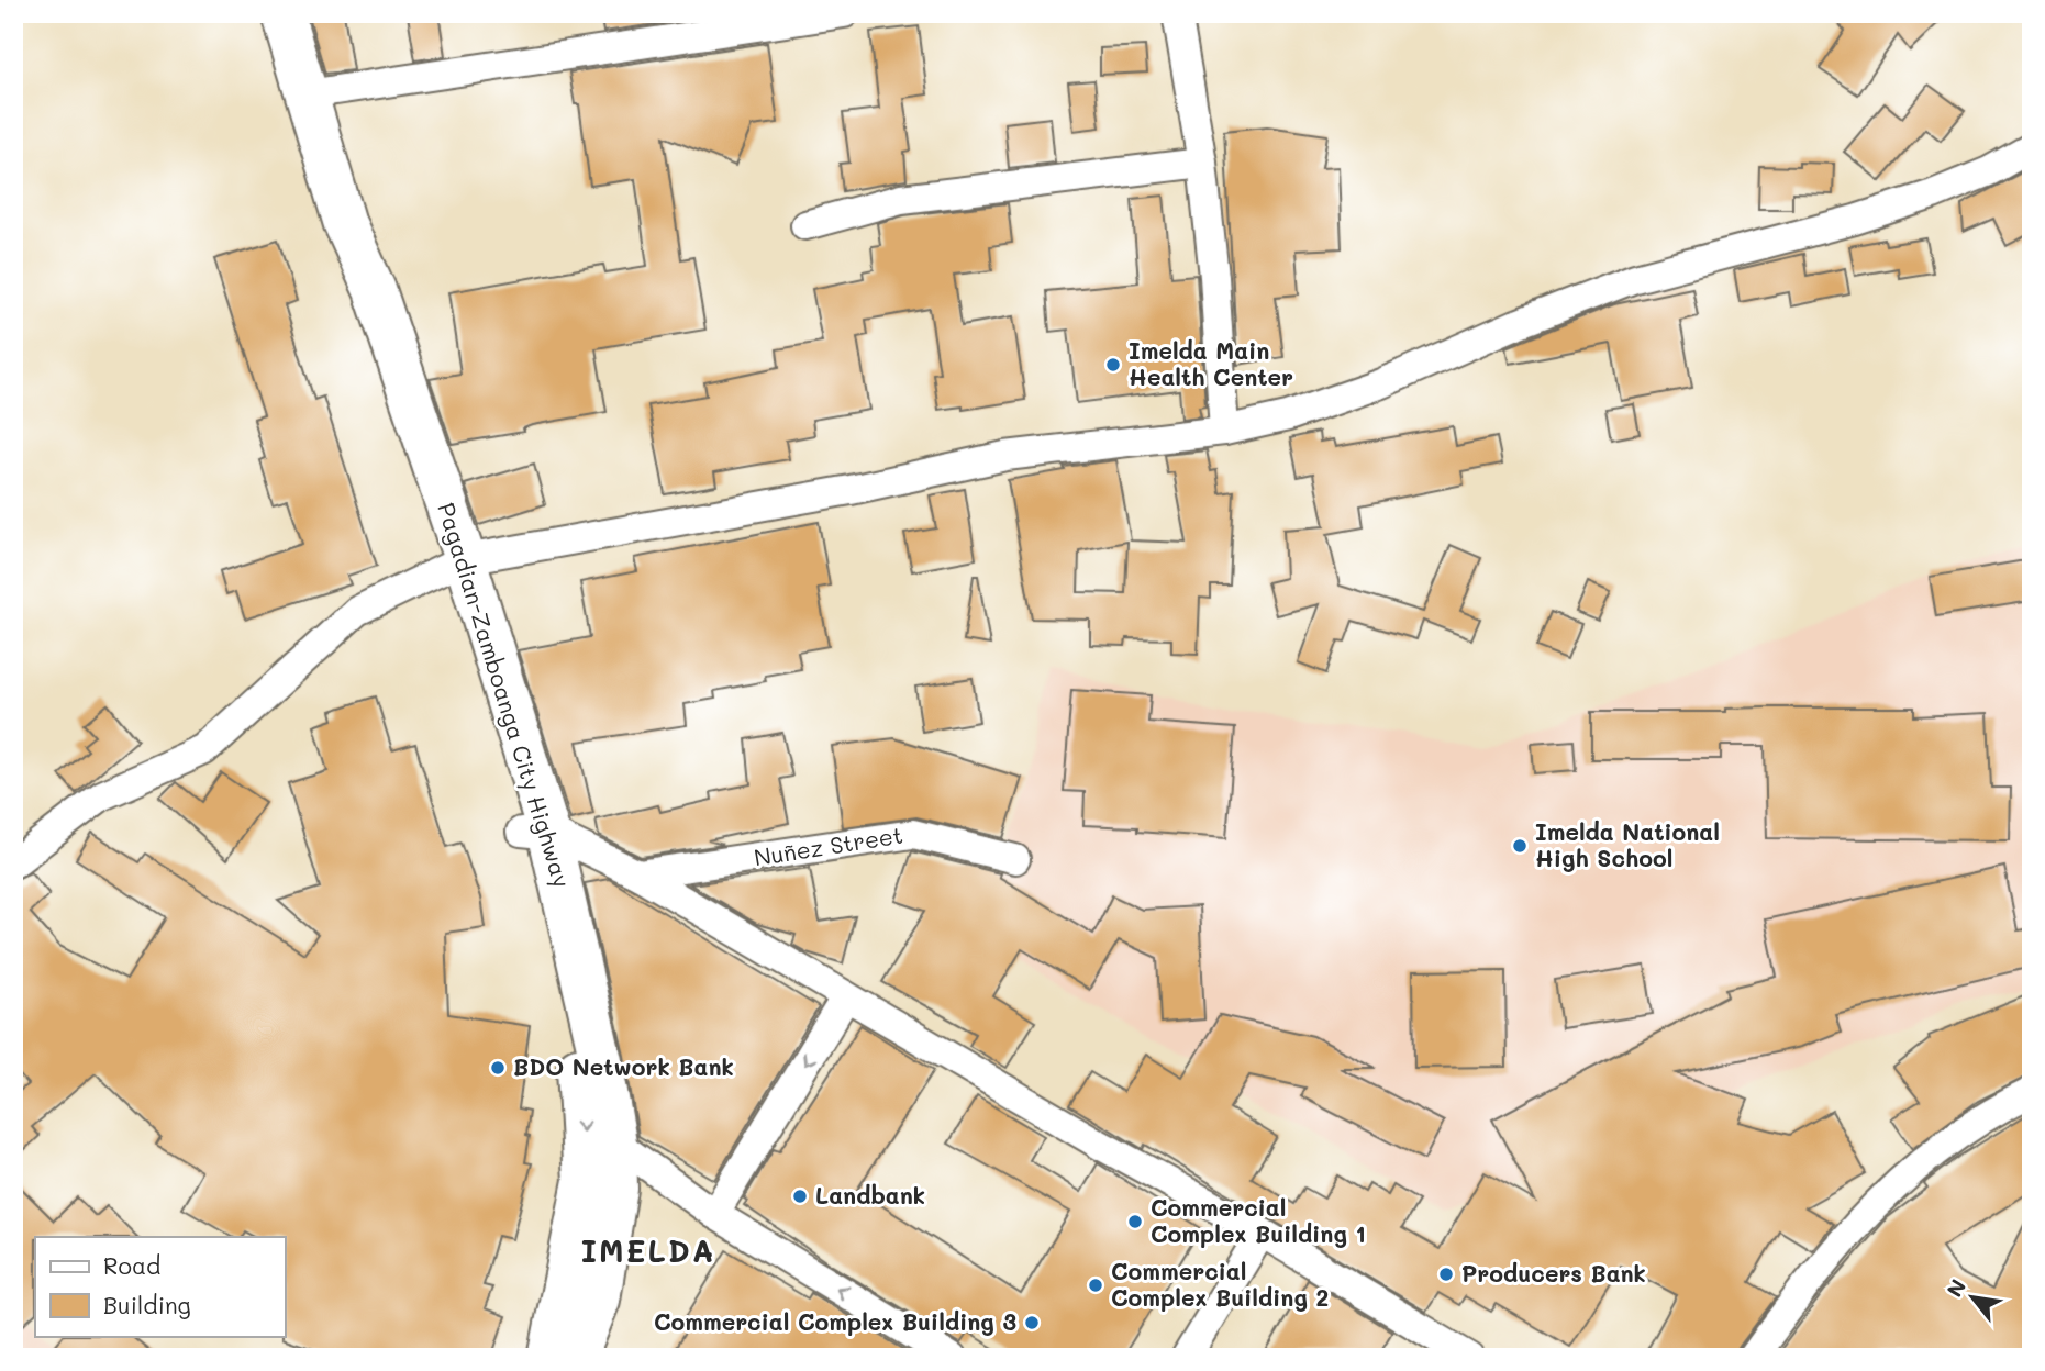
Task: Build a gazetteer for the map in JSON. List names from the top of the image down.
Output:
{
  "streets": {
    "highway": ["Pagadian-Zamboanga City Highway"],
    "street": ["Nuñez Street"]
  },
  "districts": ["IMELDA"],
  "places": [
    "Imelda Main Health Center",
    "Imelda National High School",
    "BDO Network Bank",
    "Landbank",
    "Commercial Complex Building 1",
    "Producers Bank",
    "Commercial Complex Building 2",
    "Commercial Complex Building 3"
  ],
  "legend": ["Road", "Building"],
  "north": "top left"
}
